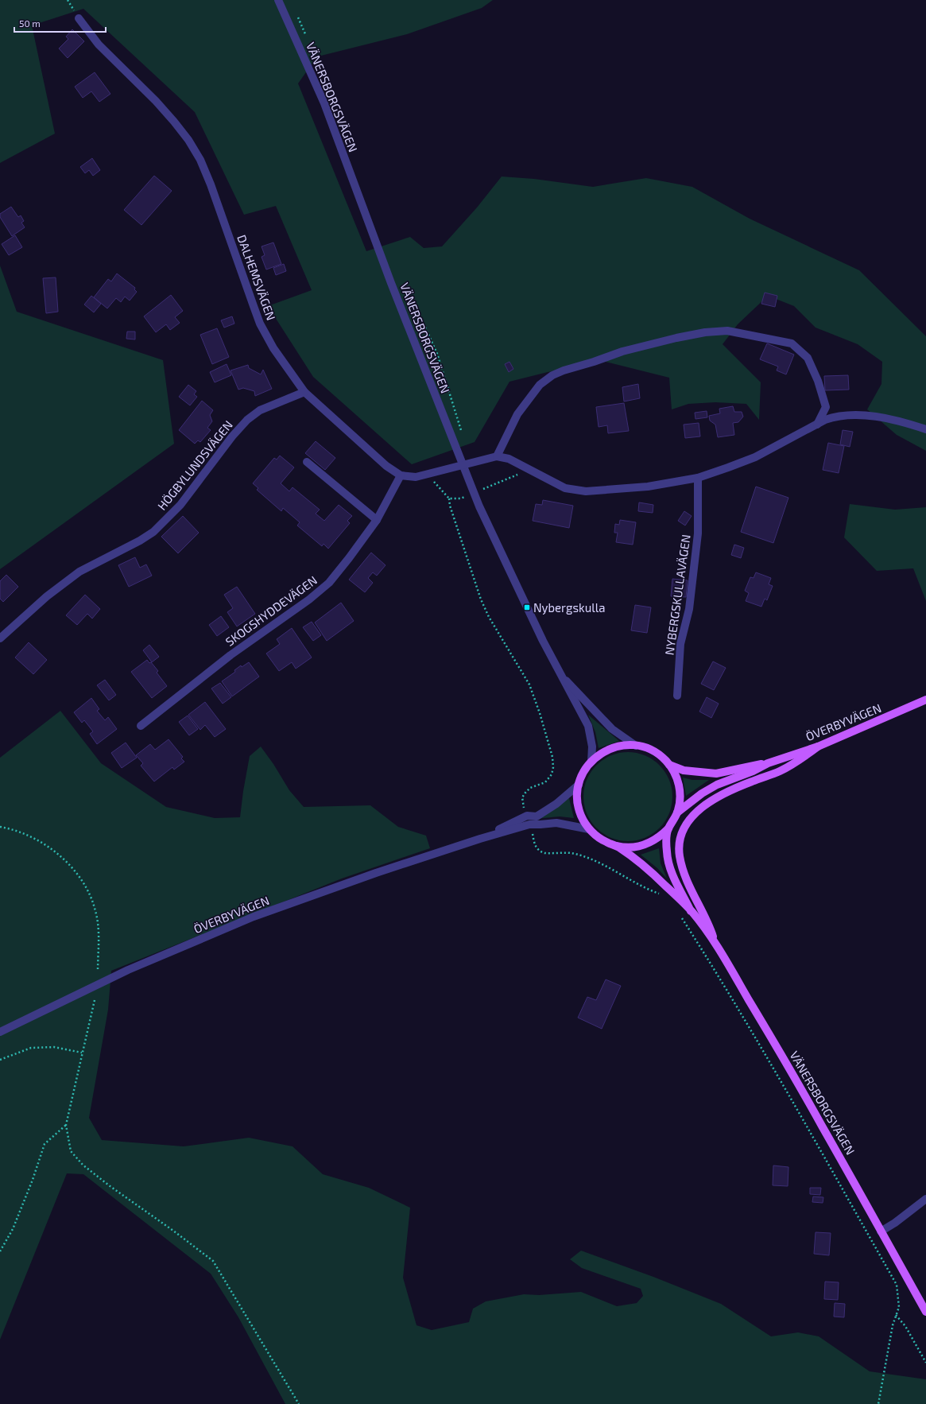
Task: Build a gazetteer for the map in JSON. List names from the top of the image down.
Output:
{
  "streets": {
    "main road": ["VÄNERSBORGSVÄGEN", "ÖVERBYVÄGEN"],
    "street": [
      "DALHEMSVÄGEN",
      "HÖGBYLUNDSVÄGEN",
      "NYBERGSKULLAVÄGEN",
      "SKOGSHYDDEVÄGEN"
    ]
  },
  "crossings": [
    ["VÄNERSBORGSVÄGEN", "DALHEMSVÄGEN"],
    ["VÄNERSBORGSVÄGEN", "ÖVERBYVÄGEN"],
    ["DALHEMSVÄGEN", "HÖGBYLUNDSVÄGEN"],
    ["DALHEMSVÄGEN", "SKOGSHYDDEVÄGEN"]
  ],
  "places": {
    "transit": ["Nybergskulla"]
  },
  "scale_bar": "50 m"
}
